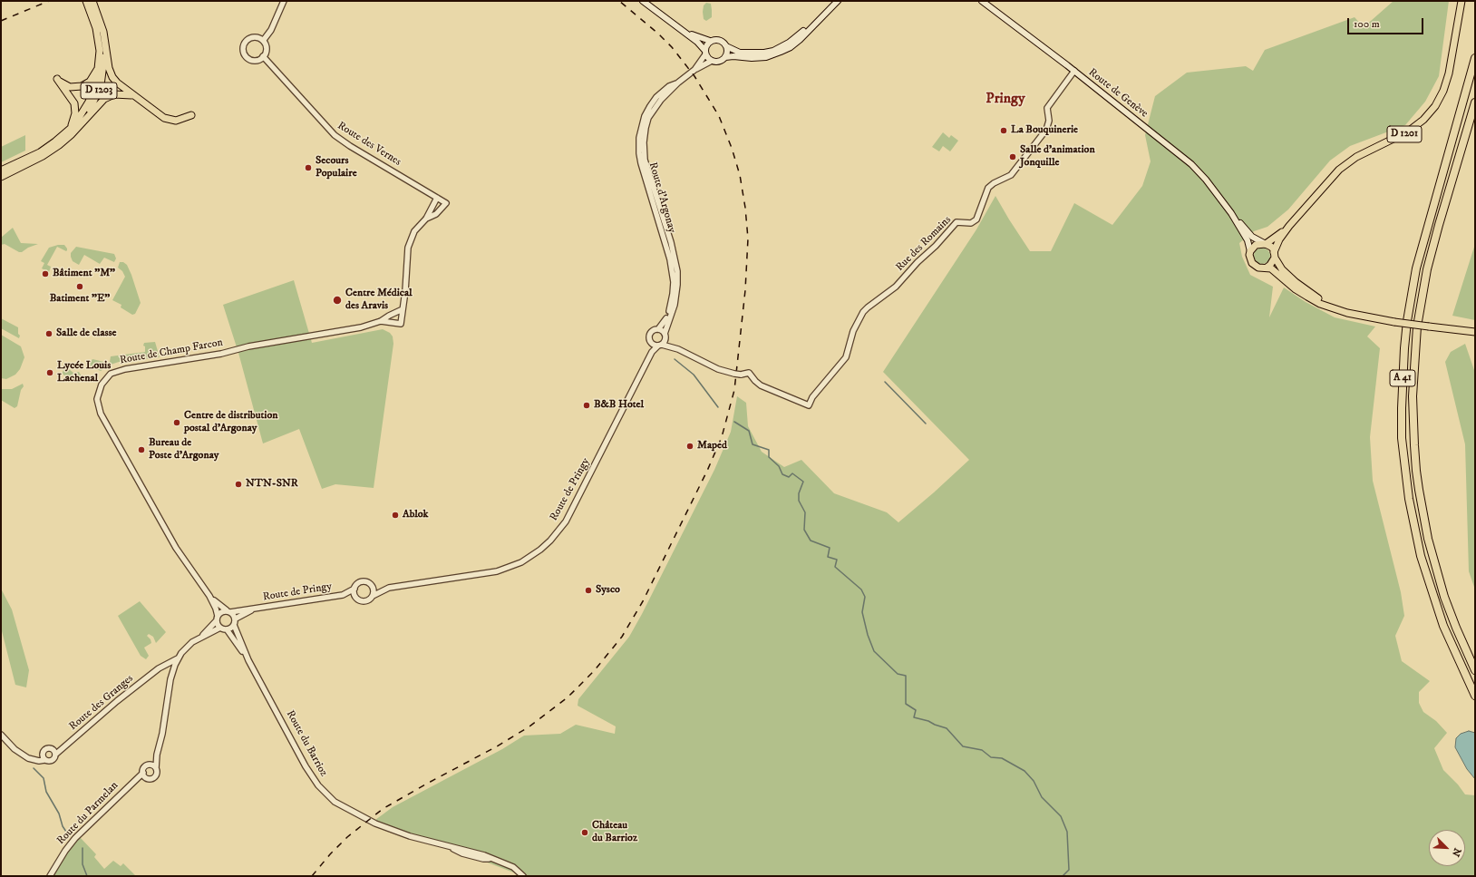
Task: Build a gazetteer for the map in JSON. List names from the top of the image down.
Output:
{
  "streets": {
    "highway": ["A 41"],
    "main road": ["D 1203", "Route de Genève", "D 1201"],
    "street": [
      "Route des Vernes",
      "Route d'Argonay",
      "Rue des Romains",
      "Route de Champ Farcon",
      "Route de Pringy",
      "Route des Granges",
      "Route du Barrioz",
      "Route du Parmelan"
    ]
  },
  "crossings": [
    ["Route de Genève", "D 1201"],
    ["Route de Genève", "Rue des Romains"],
    ["Route d'Argonay", "Route de Pringy"],
    ["Route de Champ Farcon", "Route de Pringy"],
    ["Route de Champ Farcon", "Route du Barrioz"],
    ["Route de Pringy", "Route du Barrioz"]
  ],
  "districts": ["Pringy"],
  "places": [
    "La Bouquinerie",
    "Salle d'animation Jonquille",
    "Secours Populaire",
    "Bâtiment \"M\"",
    "Batiment \"E\"",
    "Centre Médical des Aravis",
    "Salle de classe",
    "Lycée Louis Lachenal",
    "B&B Hotel",
    "Centre de distribution postal d'Argonay",
    "Maped",
    "Bureau de Poste d'Argonay",
    "NTN-SNR",
    "Ablok",
    "Sysco",
    "Château du Barrioz"
  ],
  "scale_bar": "100 m",
  "north": "bottom right"
}
